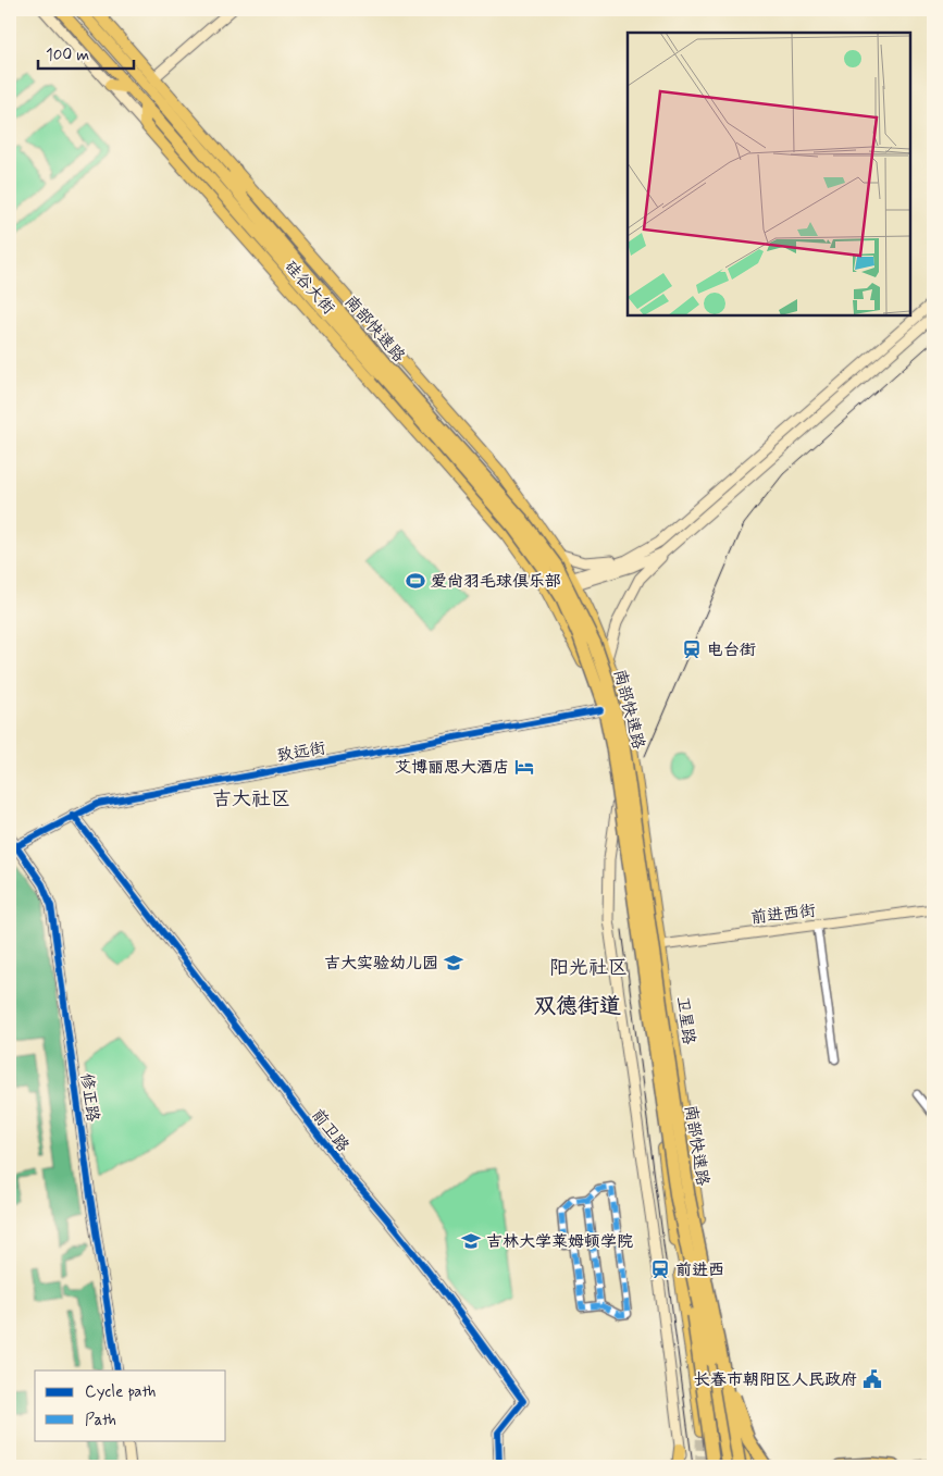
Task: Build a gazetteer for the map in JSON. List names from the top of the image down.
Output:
{
  "streets": {
    "highway": ["南部快速路"],
    "main road": ["硅谷大街", "卫星路"],
    "street": [
      "致远街",
      "前进西街",
      "修正路",
      "前卫路"
    ]
  },
  "crossings": [
    ["硅谷大街", "卫星路"],
    ["致远街", "修正路"],
    ["致远街", "前卫路"],
    ["前进西街", "卫星路"]
  ],
  "districts": ["吉大社区", "阳光社区", "双德街道"],
  "places": {
    "sports": ["爱尚羽毛球俱乐部"],
    "station": ["电台街", "前进西"],
    "hotel": ["艾博丽思大酒店"],
    "school or university": ["吉大实验幼儿园", "吉林大学莱姆顿学院"],
    "public building": ["长春市朝阳区人民政府"]
  },
  "legend": ["Cycle path", "Path"],
  "scale_bar": "100 m"
}
